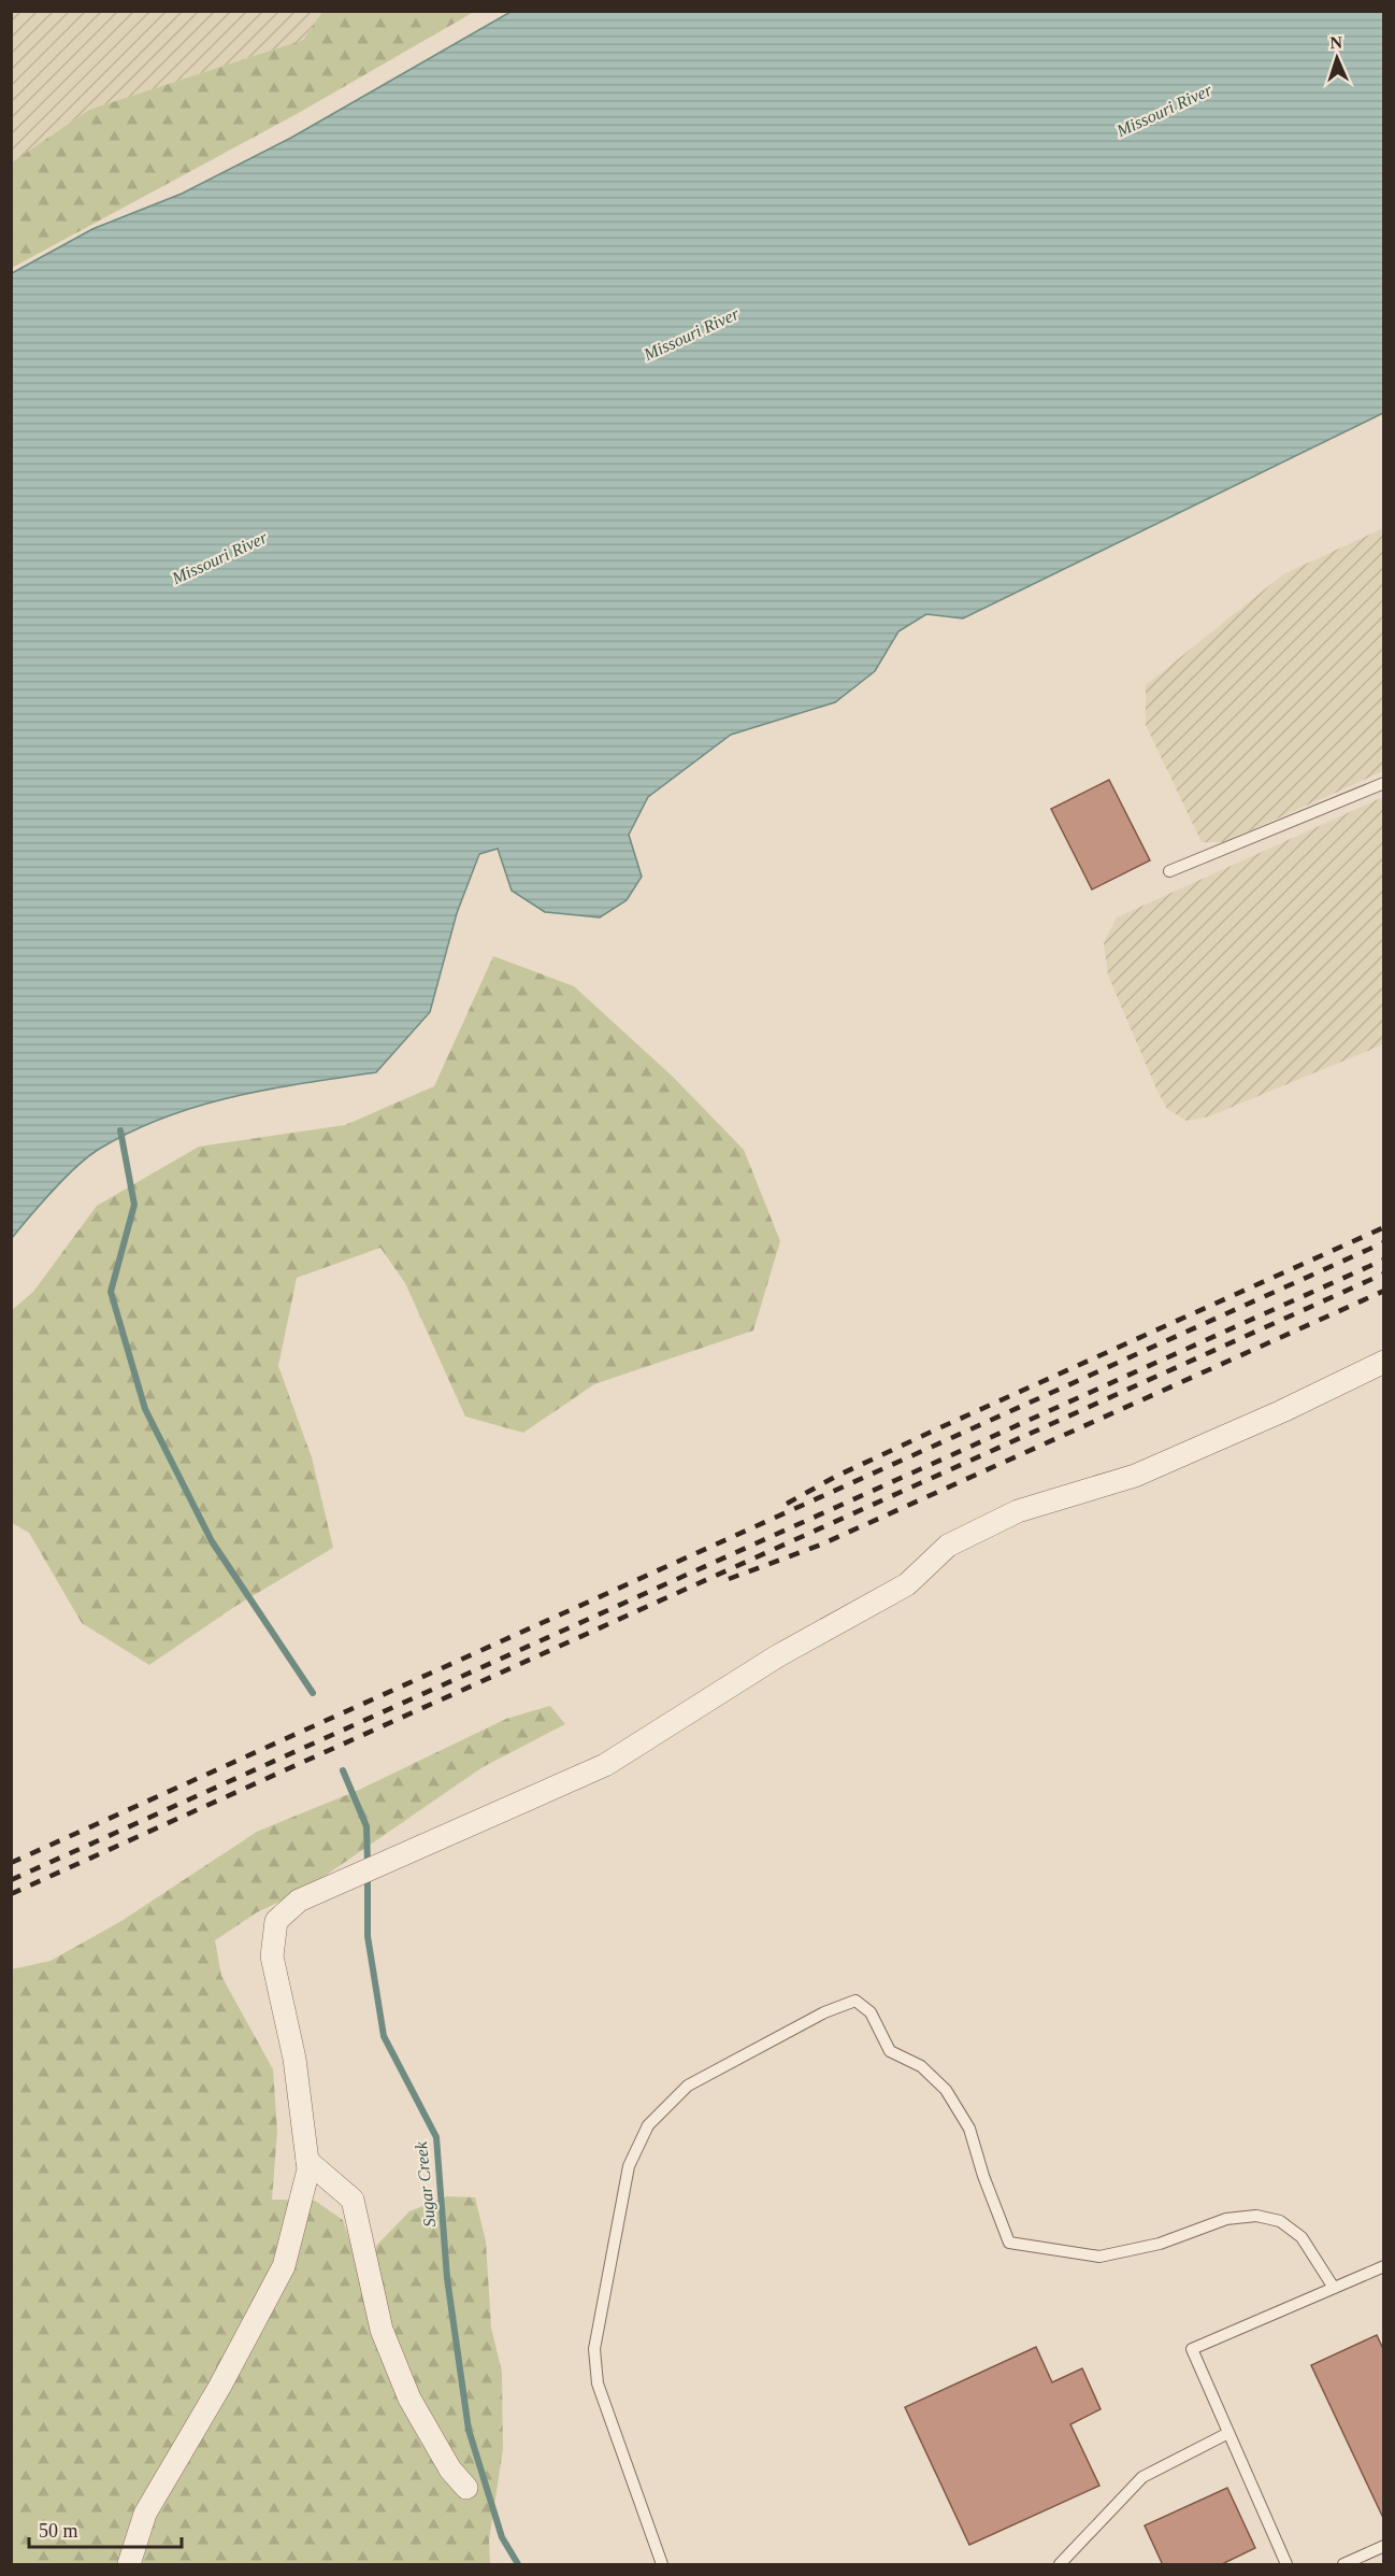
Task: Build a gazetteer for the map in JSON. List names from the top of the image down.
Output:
{
  "water": ["Missouri River", "Sugar Creek"],
  "scale_bar": "50 m",
  "north": "top"
}
